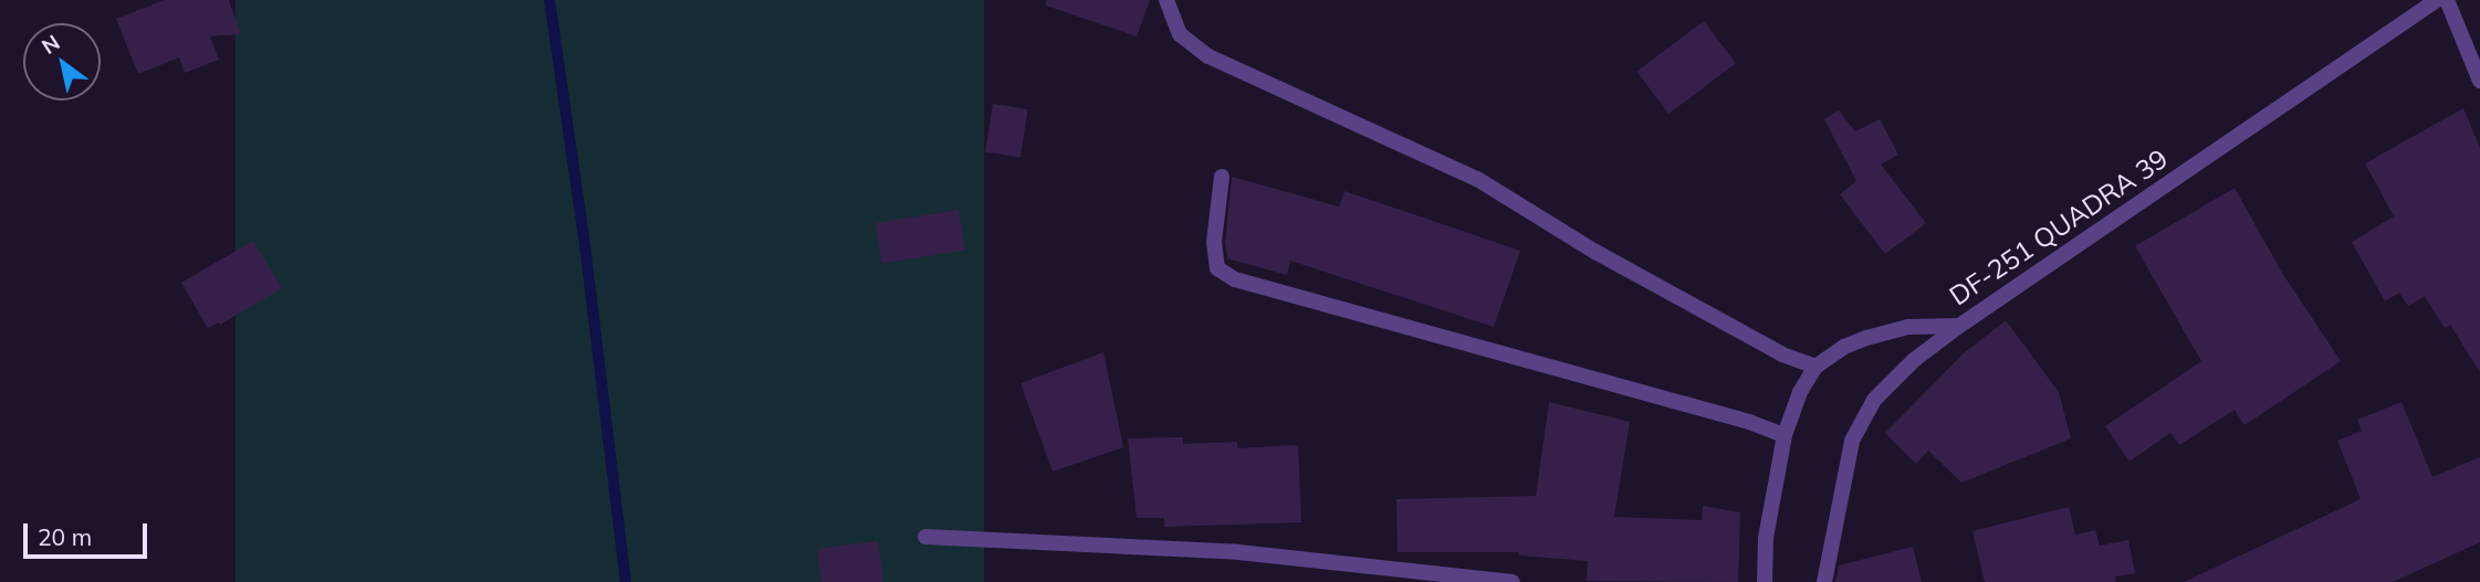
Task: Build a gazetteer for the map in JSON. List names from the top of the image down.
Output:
{
  "streets": {
    "street": ["DF-251 QUADRA 39"]
  },
  "scale_bar": "20 m",
  "north": "top left"
}
